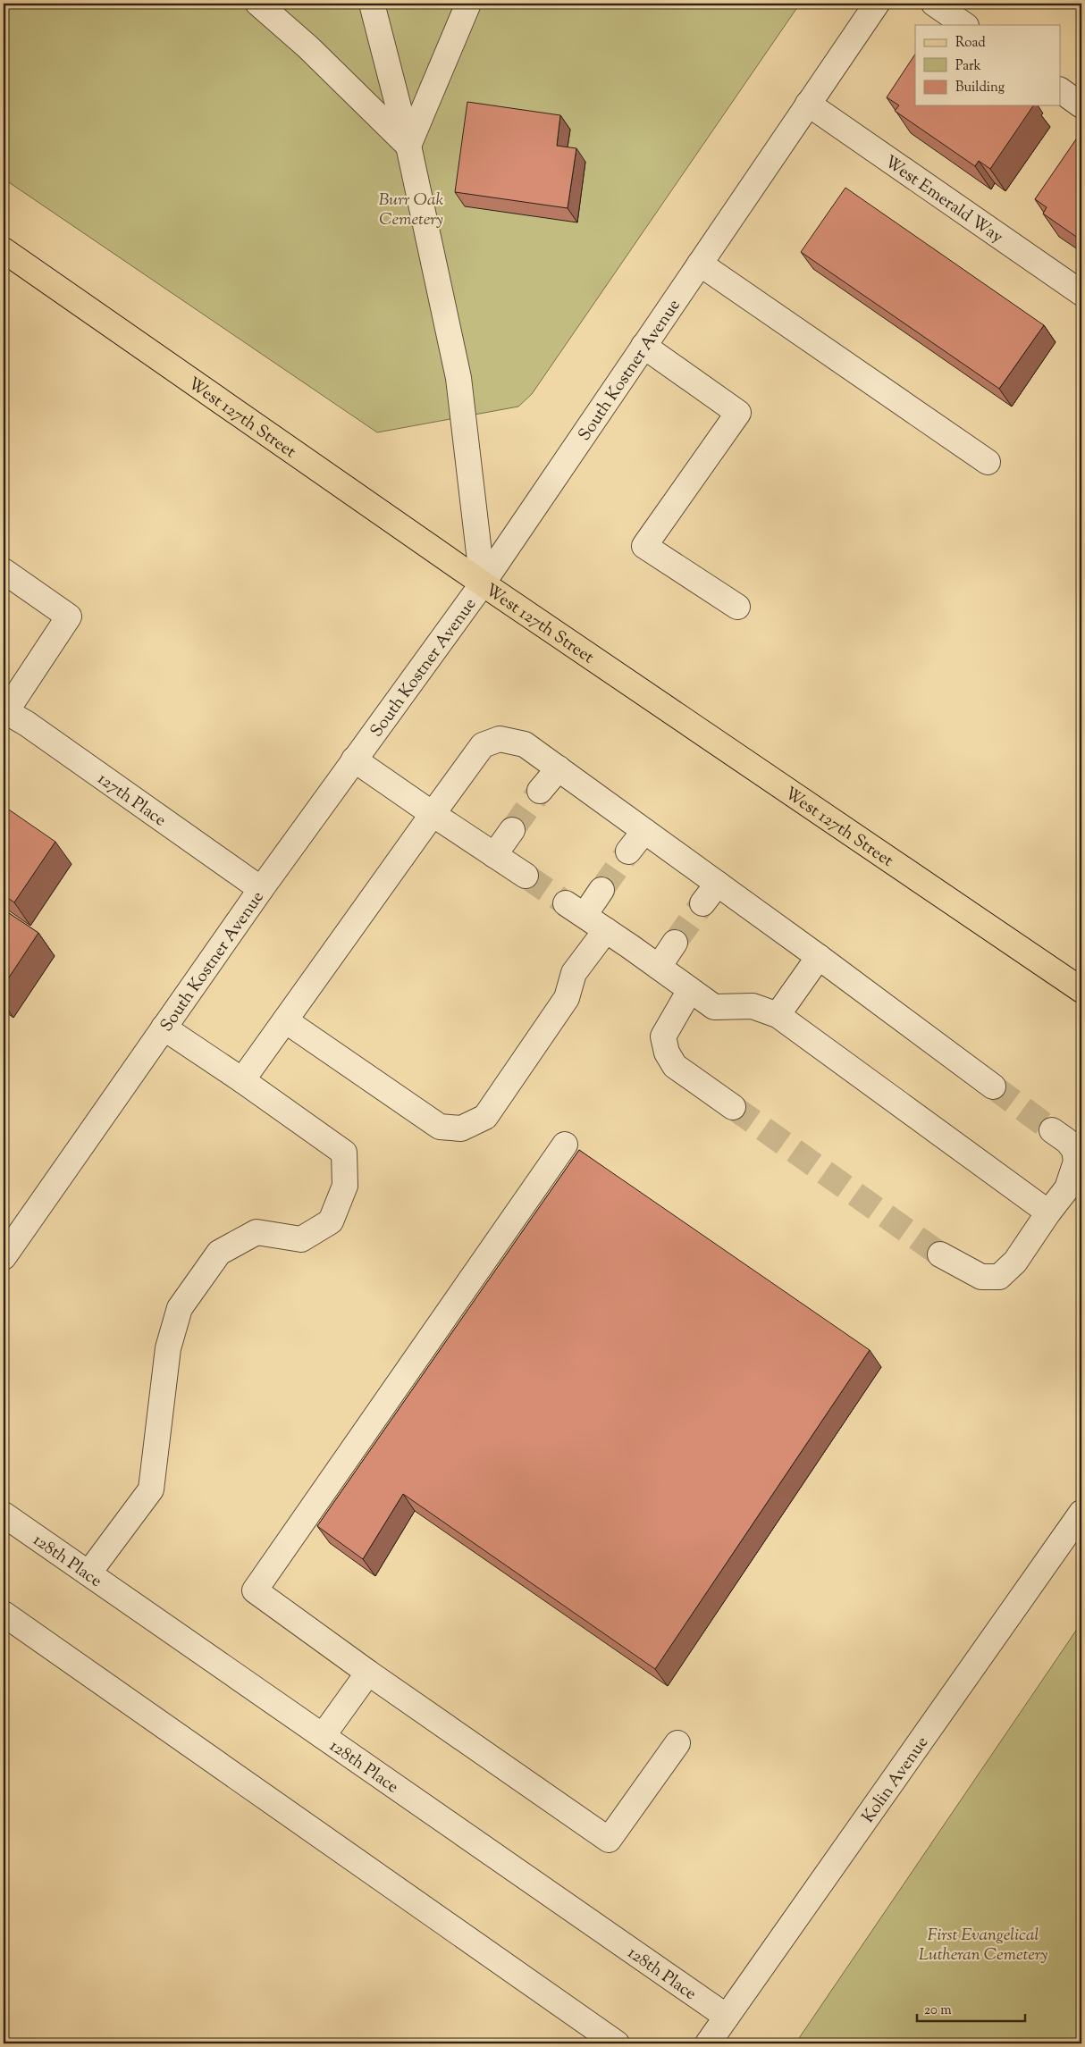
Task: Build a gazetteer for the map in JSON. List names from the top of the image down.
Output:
{
  "streets": {
    "main road": ["West 127th Street"],
    "street": [
      "West Emerald Way",
      "South Kostner Avenue",
      "127th Place",
      "128th Place",
      "Kolin Avenue"
    ]
  },
  "crossings": [
    ["West Emerald Way", "South Kostner Avenue"],
    ["South Kostner Avenue", "West 127th Street"],
    ["South Kostner Avenue", "127th Place"],
    ["128th Place", "Kolin Avenue"]
  ],
  "parks": ["Burr Oak Cemetery", "First Evangelical Lutheran Cemetery"],
  "legend": ["Road", "Park", "Building"],
  "scale_bar": "20 m"
}
